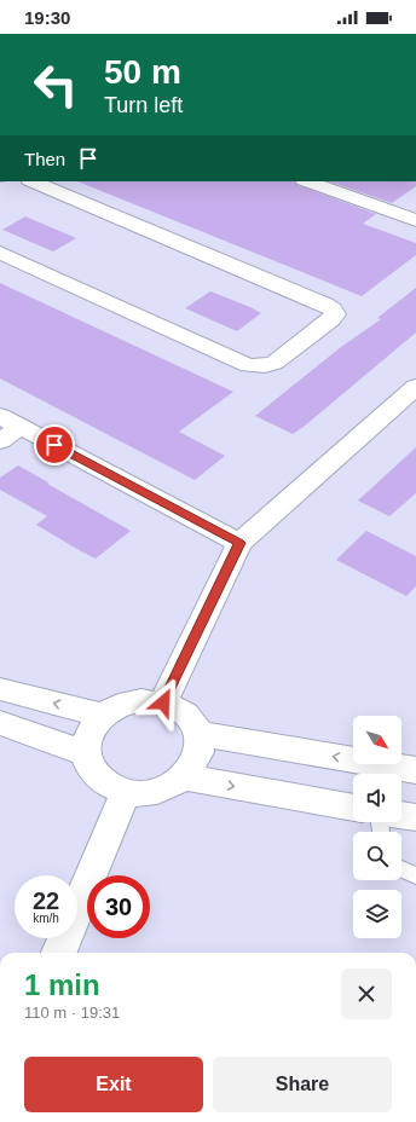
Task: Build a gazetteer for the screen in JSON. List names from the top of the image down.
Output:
{
  "north": "bottom right",
  "page": {
    "status": "19:30",
    "turn": ["50 m", "Turn left"],
    "then": "Then",
    "speed": "22 km/h",
    "limit": "30",
    "heading": ["1 min", "110 m · 19:31"],
    "buttons": ["Exit", "Share"]
  }
}
